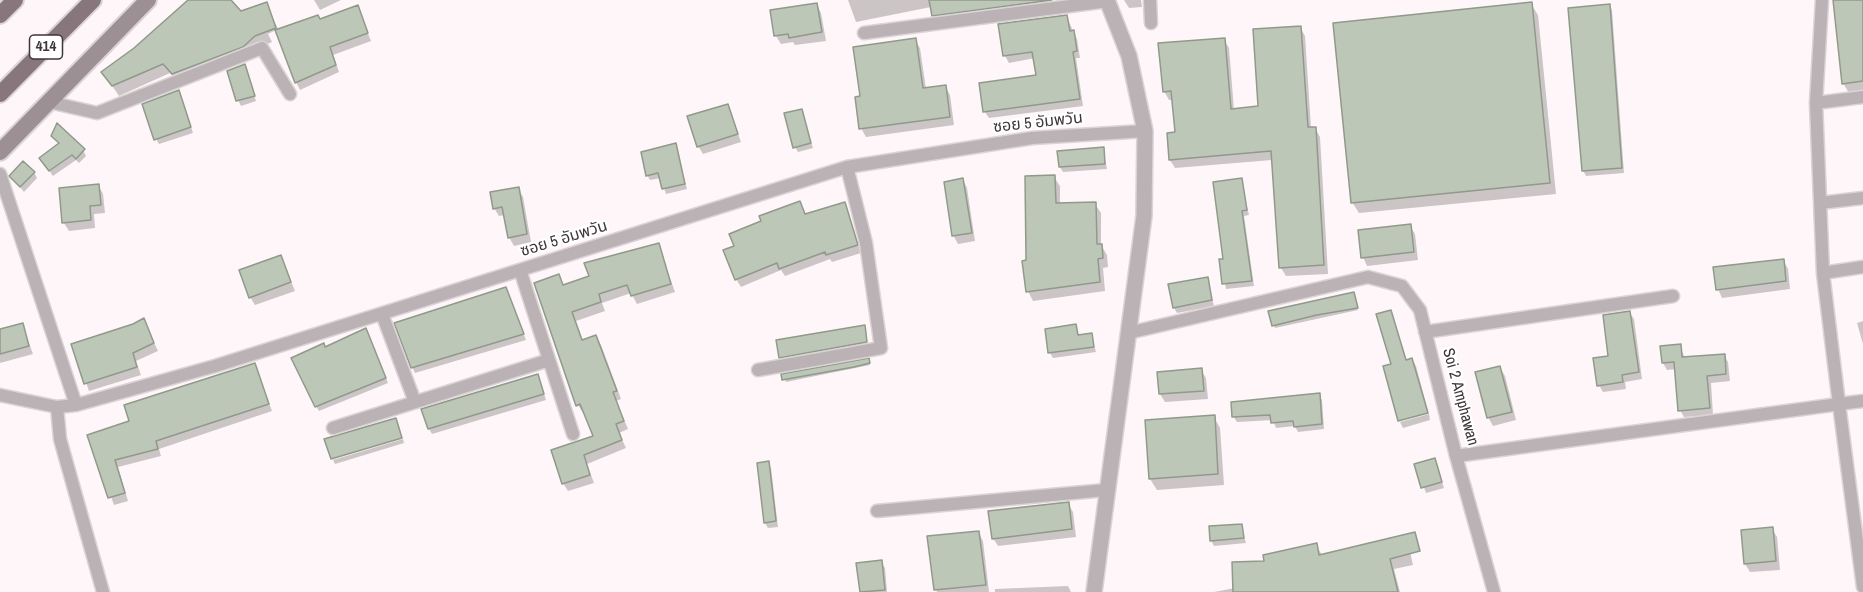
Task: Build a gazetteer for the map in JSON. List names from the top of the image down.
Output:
{
  "streets": {
    "main road": ["414"],
    "street": ["ซอย 5 อัมพวัน", "Soi 2 Amphawan"]
  }
}
